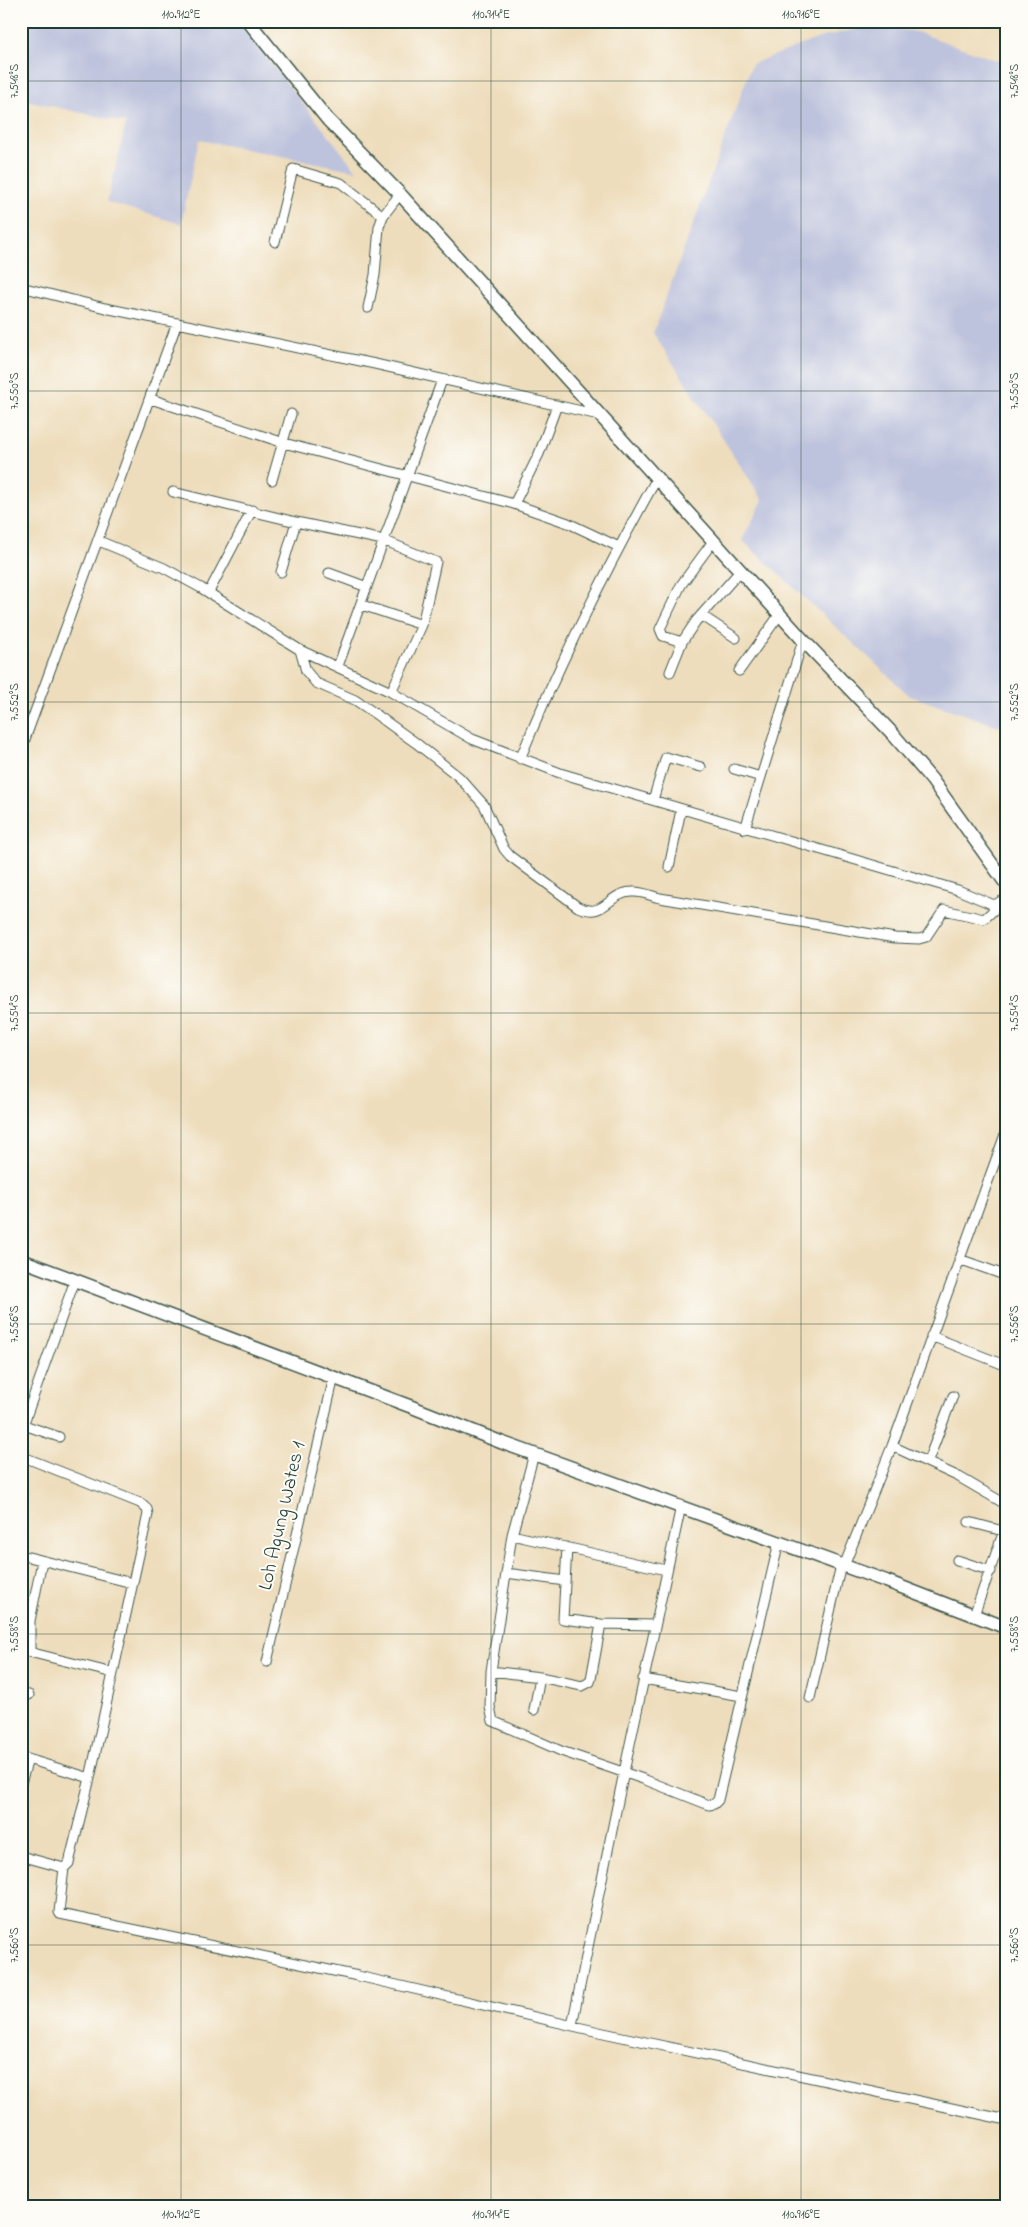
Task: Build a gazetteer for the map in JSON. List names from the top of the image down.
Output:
{
  "streets": {
    "street": ["Loh Agung Wates 1"]
  },
  "coordinates": [
    "110.912°E",
    "110.914°E",
    "110.916°E",
    "7.548°S",
    "7.550°S",
    "7.552°S",
    "7.554°S",
    "7.556°S",
    "7.558°S",
    "7.560°S"
  ]
}
